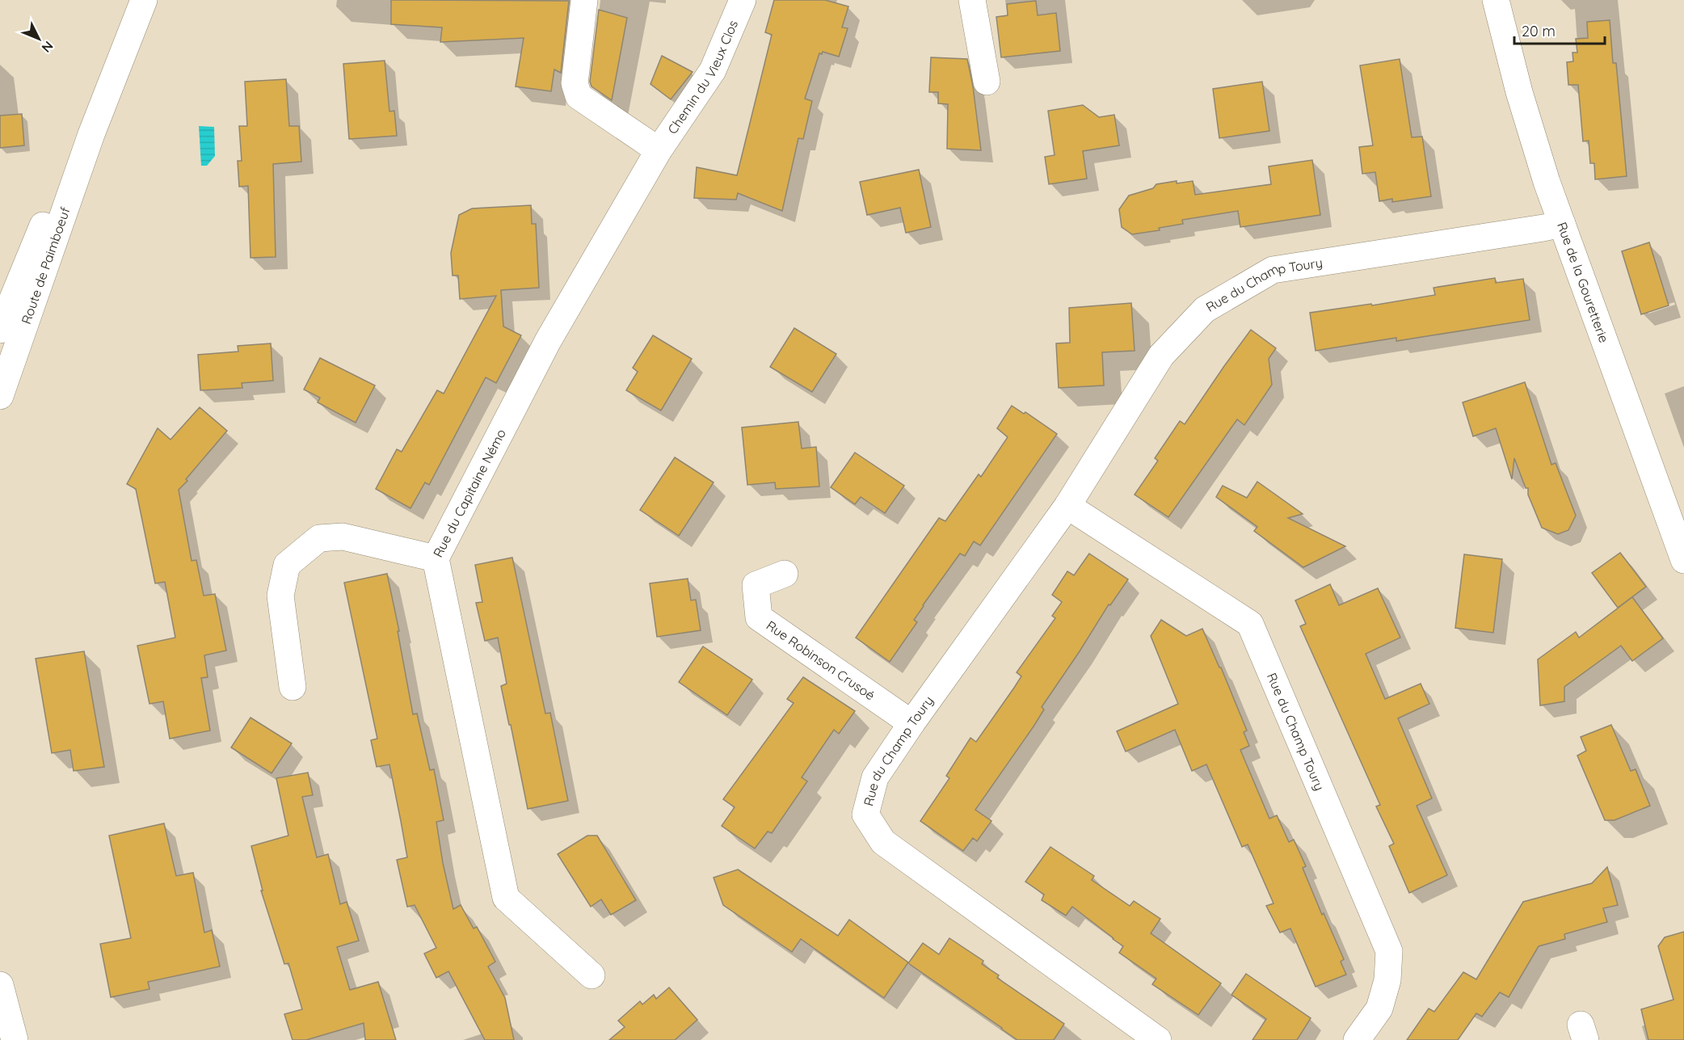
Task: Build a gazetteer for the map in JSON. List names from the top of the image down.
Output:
{
  "streets": {
    "street": [
      "Chemin du Vieux Clos",
      "Route de Paimboeuf",
      "Rue de la Gouretterie",
      "Rue du Champ Toury",
      "Rue du Capitaine Némo",
      "Rue Robinson Crusoé"
    ]
  },
  "crossings": [
    ["Chemin du Vieux Clos", "Rue du Capitaine Némo"],
    ["Rue de la Gouretterie", "Rue du Champ Toury"],
    ["Rue du Champ Toury", "Rue Robinson Crusoé"]
  ],
  "scale_bar": "20 m",
  "north": "bottom right"
}
